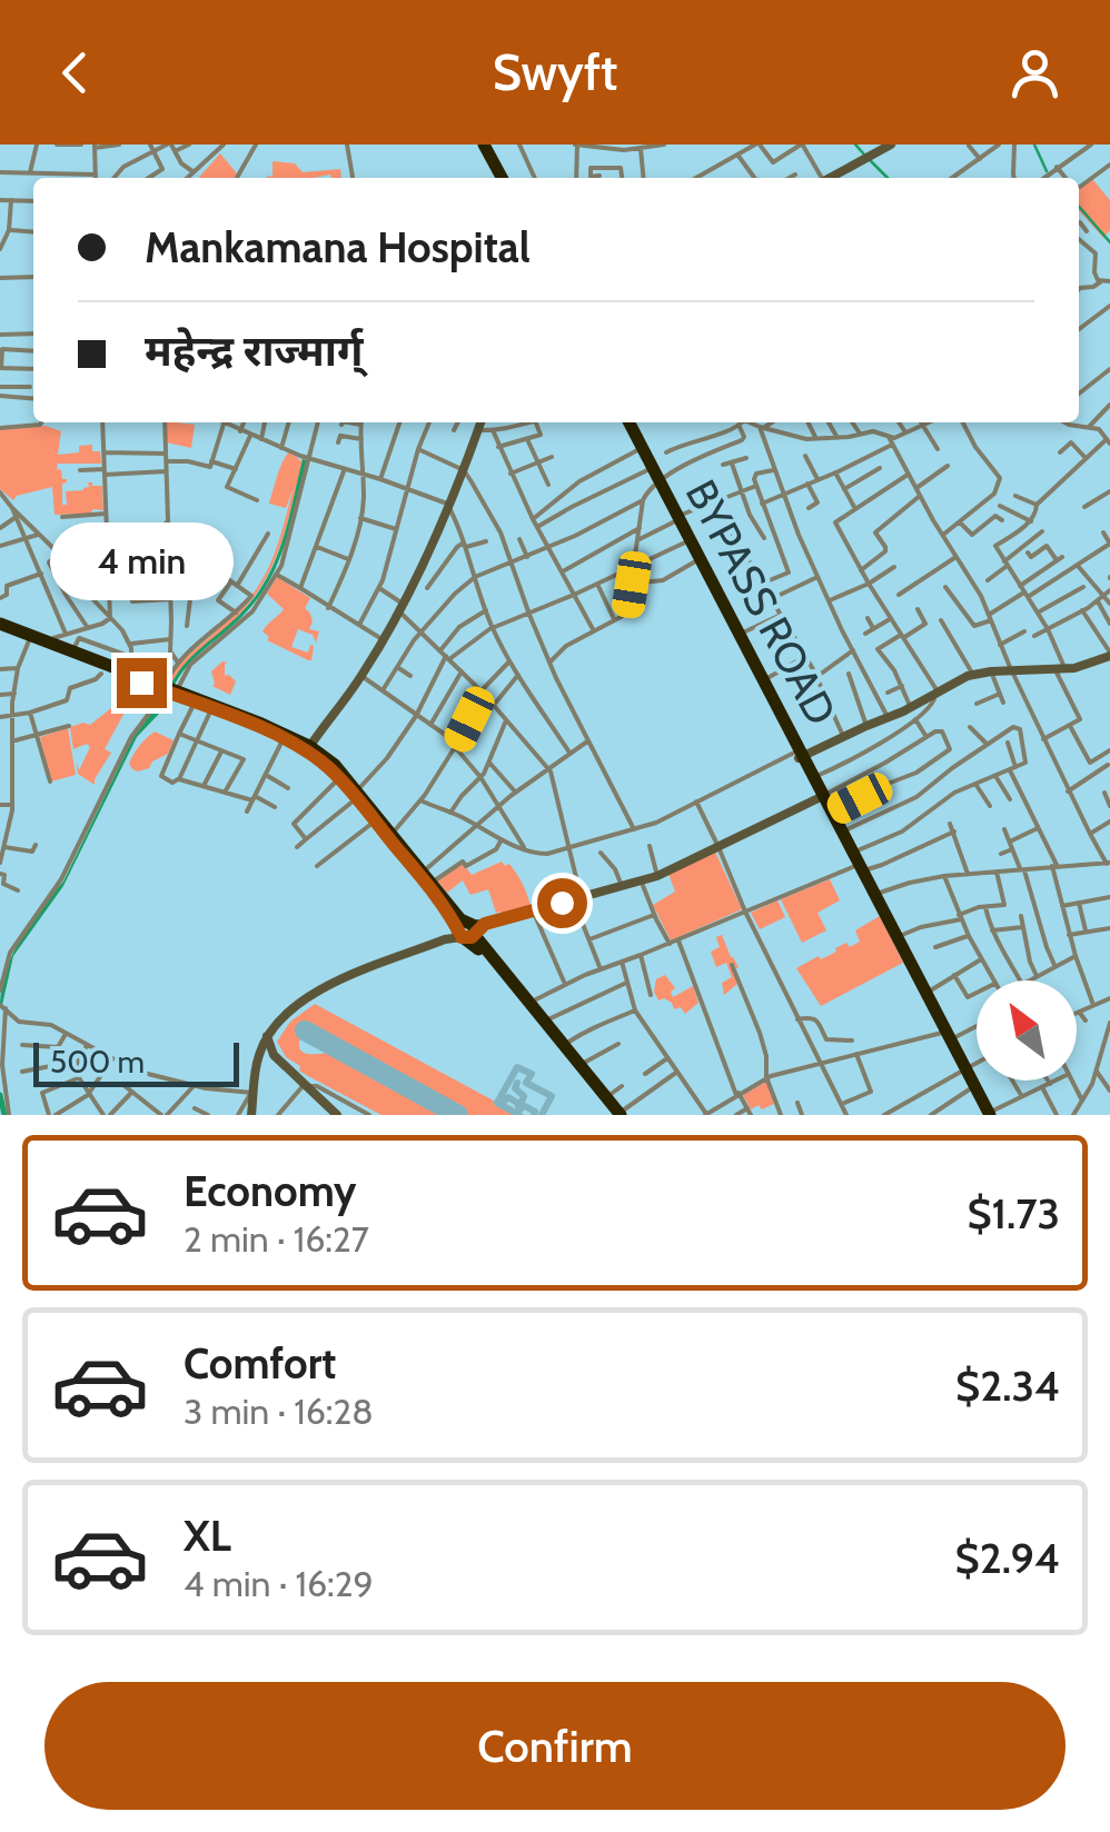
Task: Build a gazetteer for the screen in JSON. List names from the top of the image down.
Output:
{
  "streets": {
    "highway": ["BYPASS ROAD"]
  },
  "scale_bar": "500 m",
  "north": "top left",
  "page": {
    "header": "Swyft",
    "banner": ["Mankamana Hospital", "महेन्द्र राज्मार्ग्"],
    "bubble": "4 min",
    "scale": "500 m",
    "list": [
      {
        "name": "Economy",
        "note": "2 min · 16:27",
        "value": "$1.73"
      },
      {
        "name": "Comfort",
        "note": "3 min · 16:28",
        "value": "$2.34"
      },
      {
        "name": "XL",
        "note": "4 min · 16:29",
        "value": "$2.94"
      }
    ],
    "buttons": "Confirm"
  }
}
